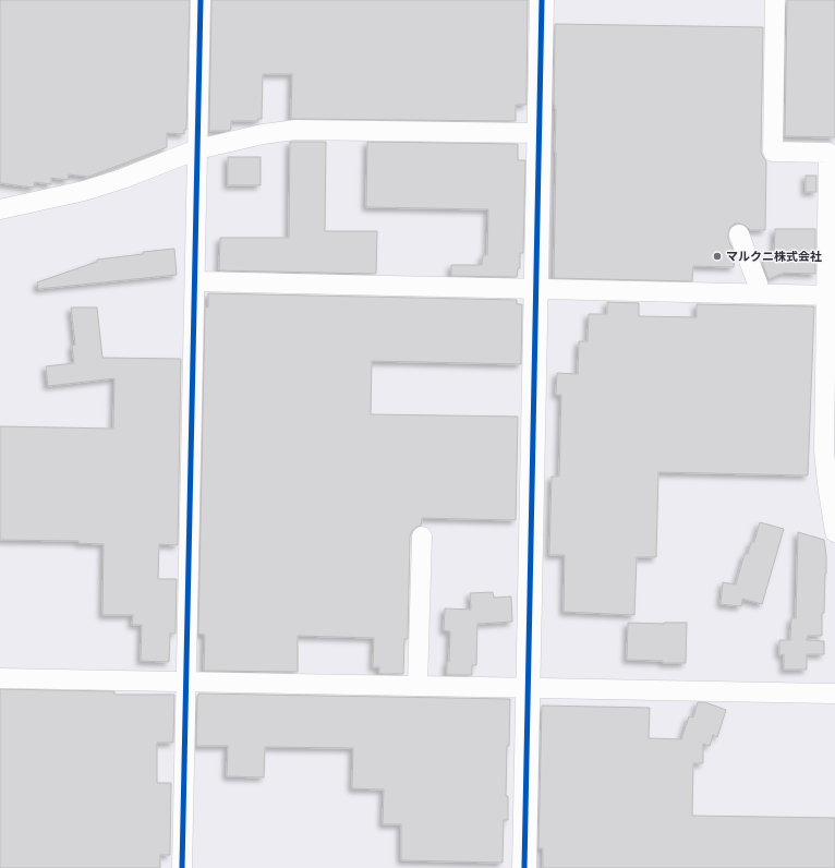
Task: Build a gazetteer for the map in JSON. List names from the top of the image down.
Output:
{
  "places": ["マルクニ株式会社"]
}
